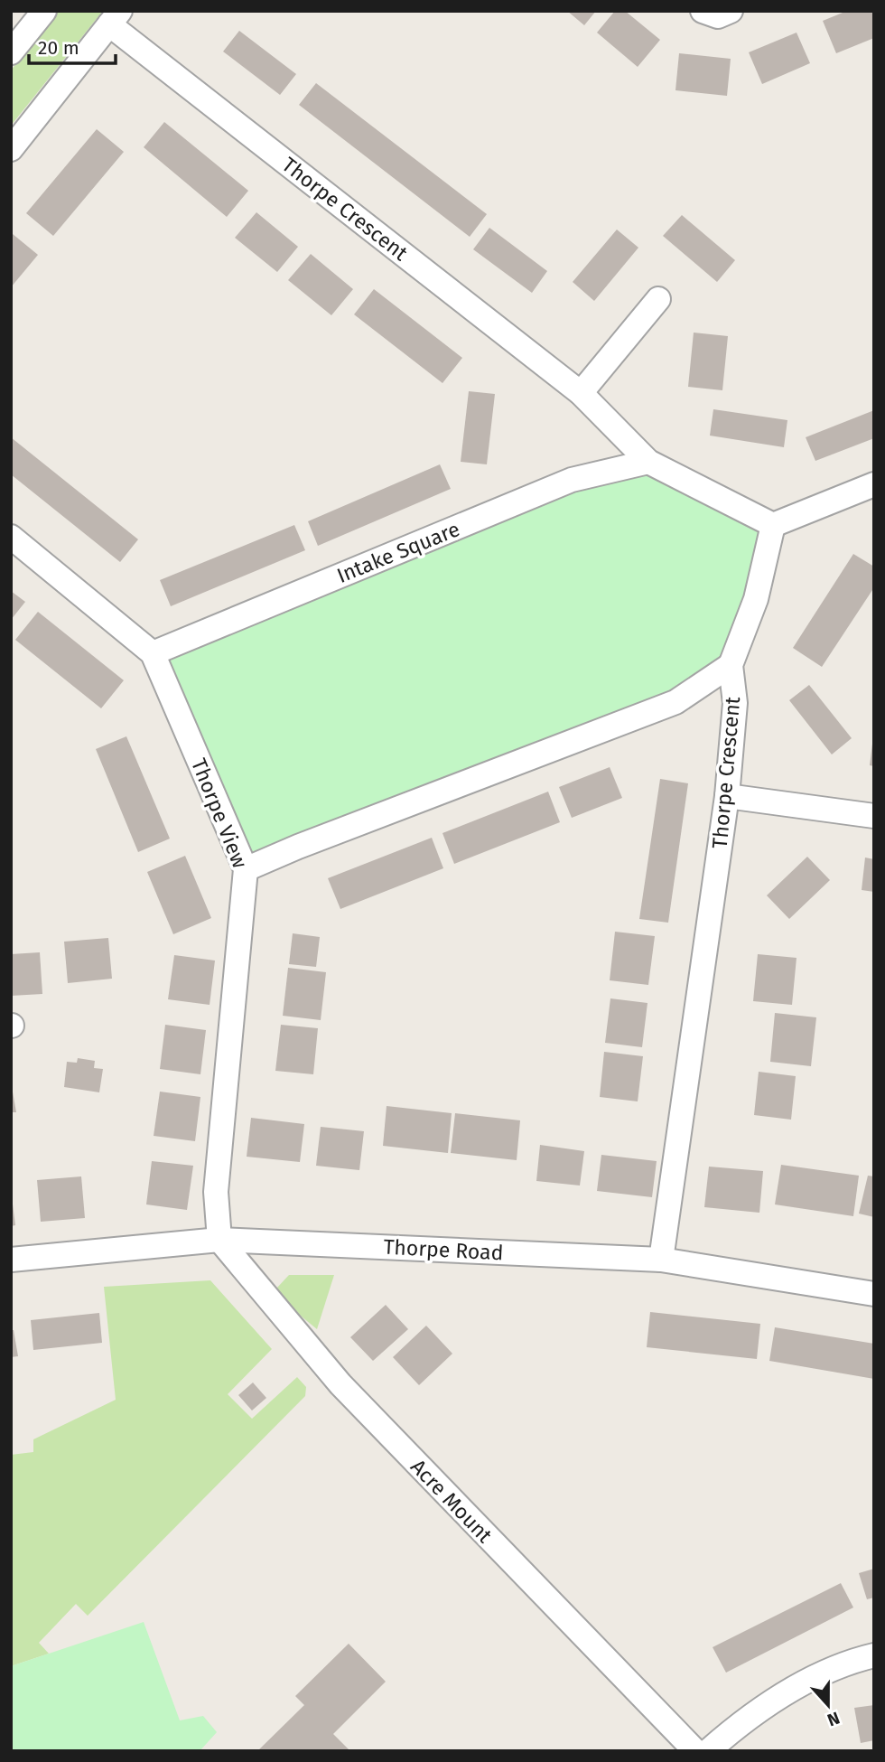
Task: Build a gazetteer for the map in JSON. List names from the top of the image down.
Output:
{
  "streets": {
    "street": [
      "Thorpe Crescent",
      "Intake Square",
      "Thorpe View",
      "Thorpe Road",
      "Acre Mount"
    ]
  },
  "crossings": [
    ["Thorpe Crescent", "Intake Square"],
    ["Thorpe Crescent", "Thorpe Road"],
    ["Intake Square", "Thorpe View"],
    ["Thorpe View", "Thorpe Road"],
    ["Thorpe View", "Acre Mount"],
    ["Thorpe Road", "Acre Mount"]
  ],
  "scale_bar": "20 m",
  "north": "bottom"
}
